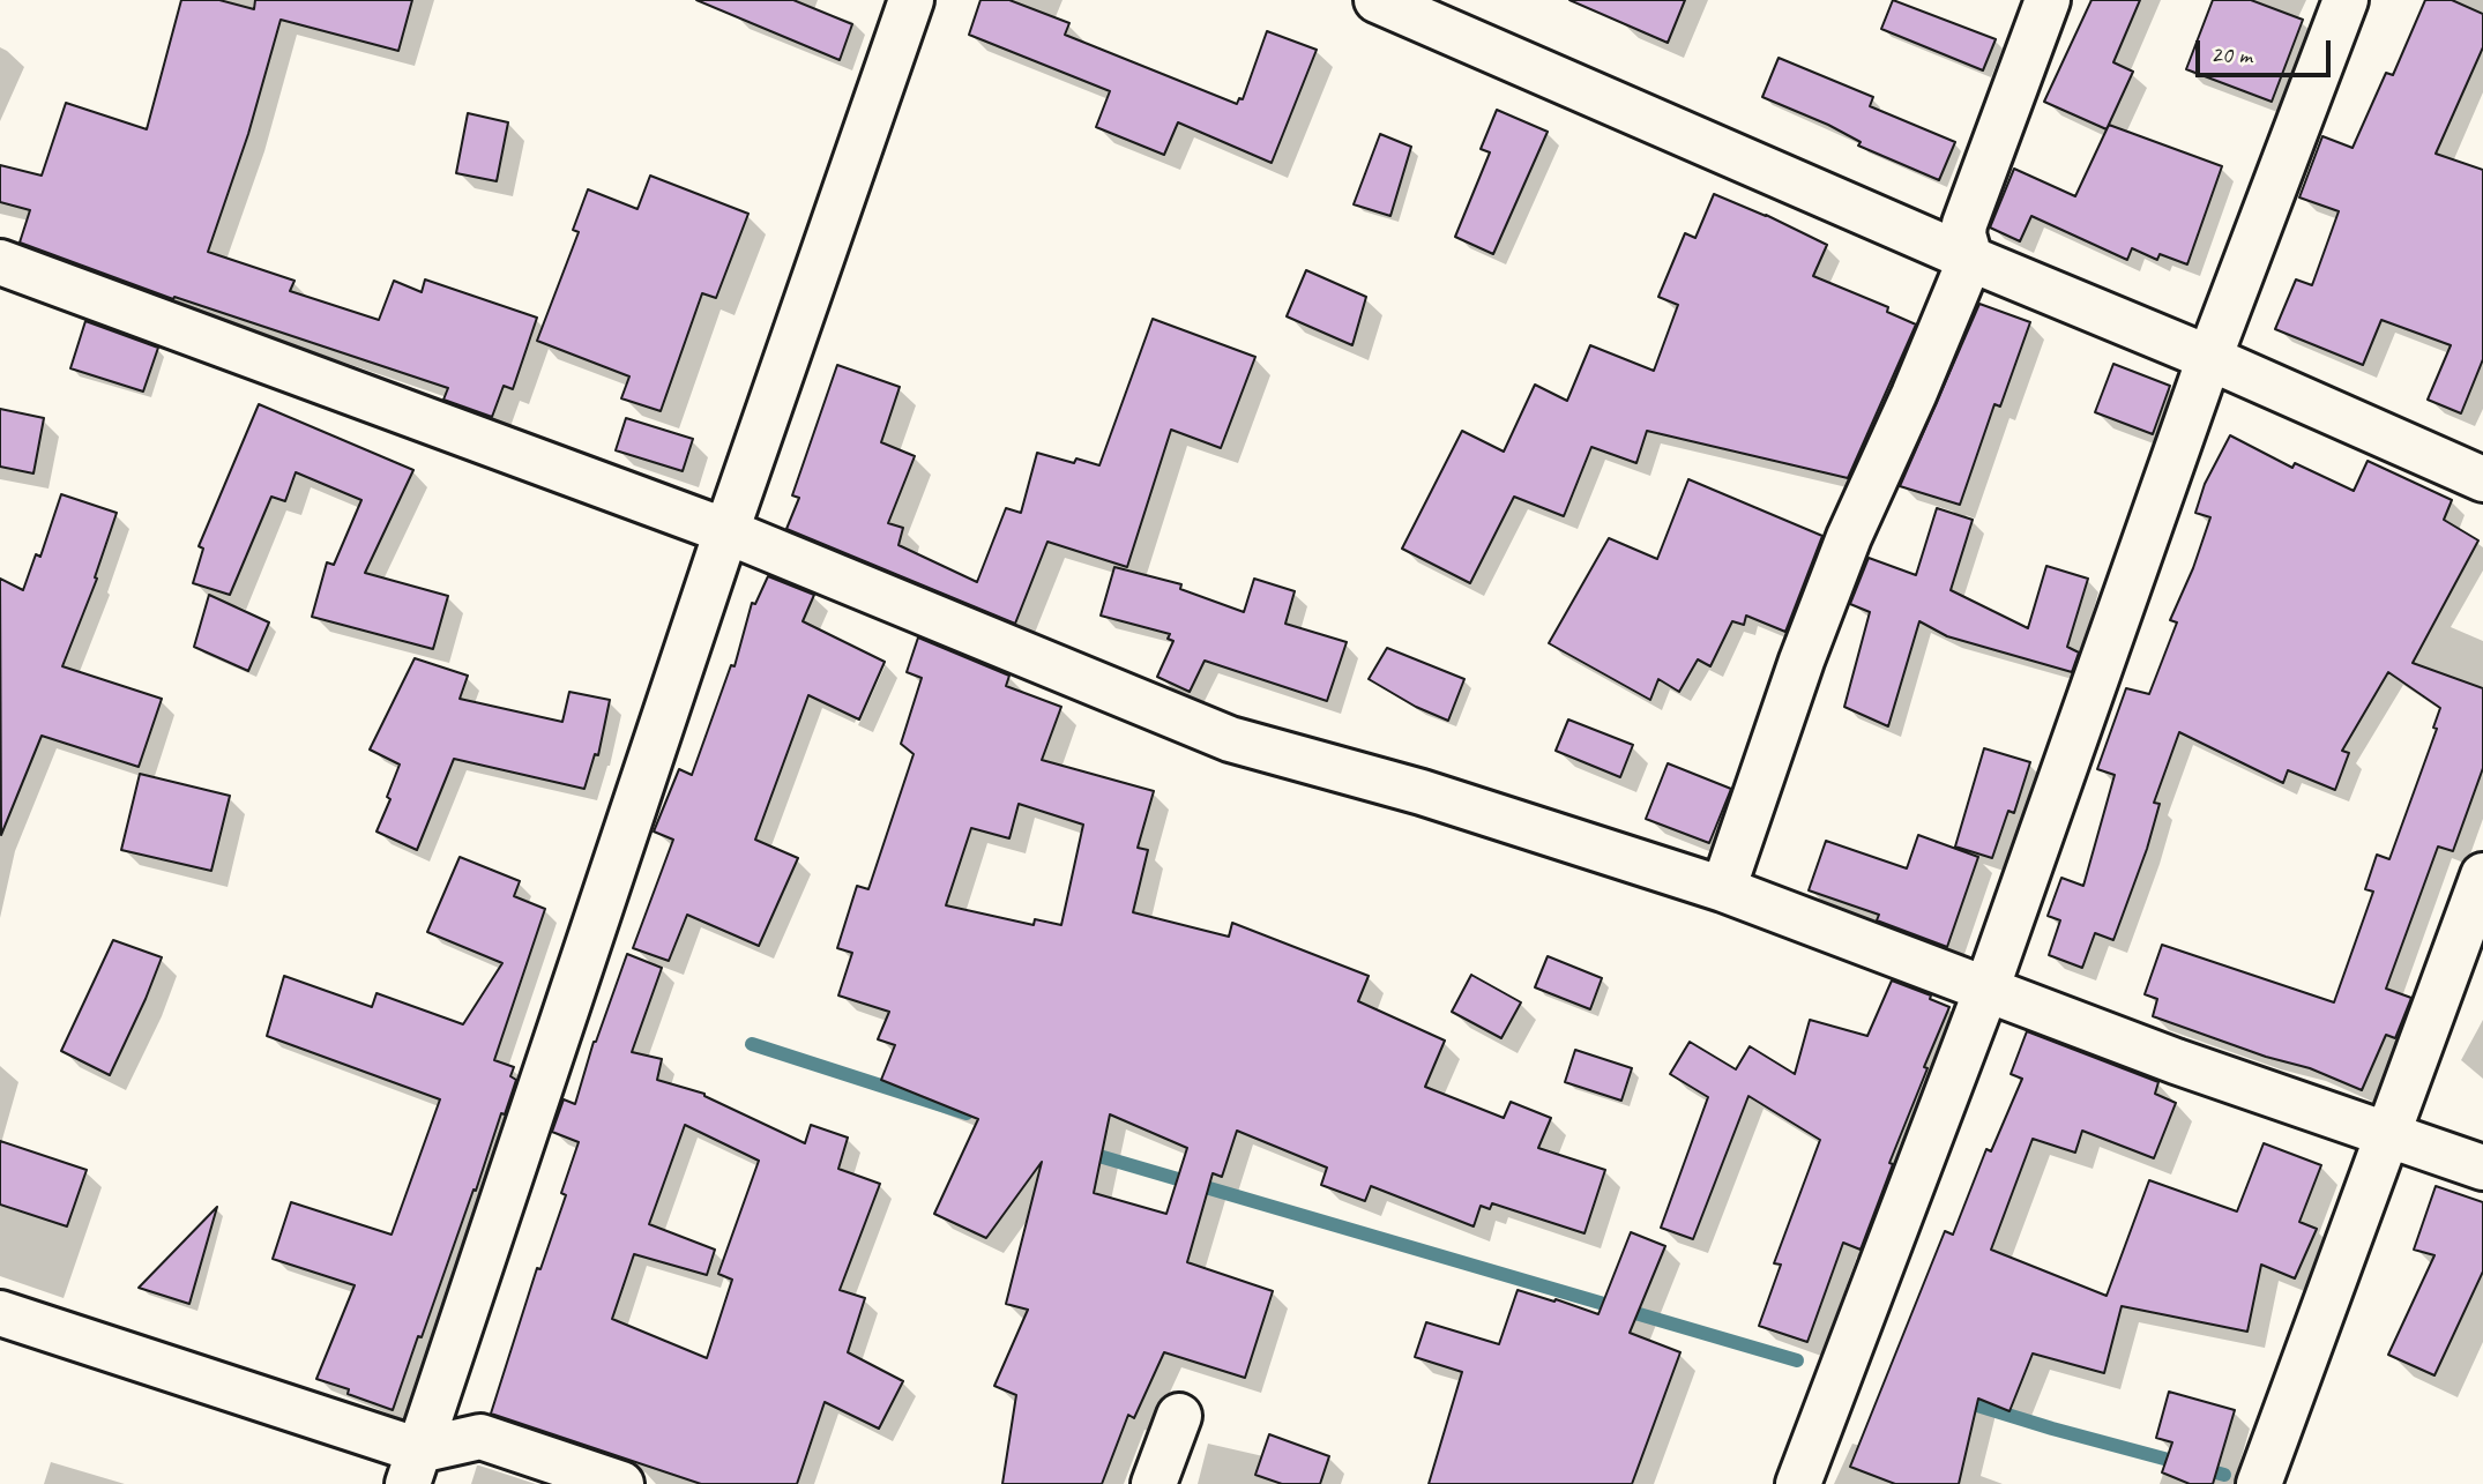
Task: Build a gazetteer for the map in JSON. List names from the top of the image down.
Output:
{
  "scale_bar": "20 m"
}
